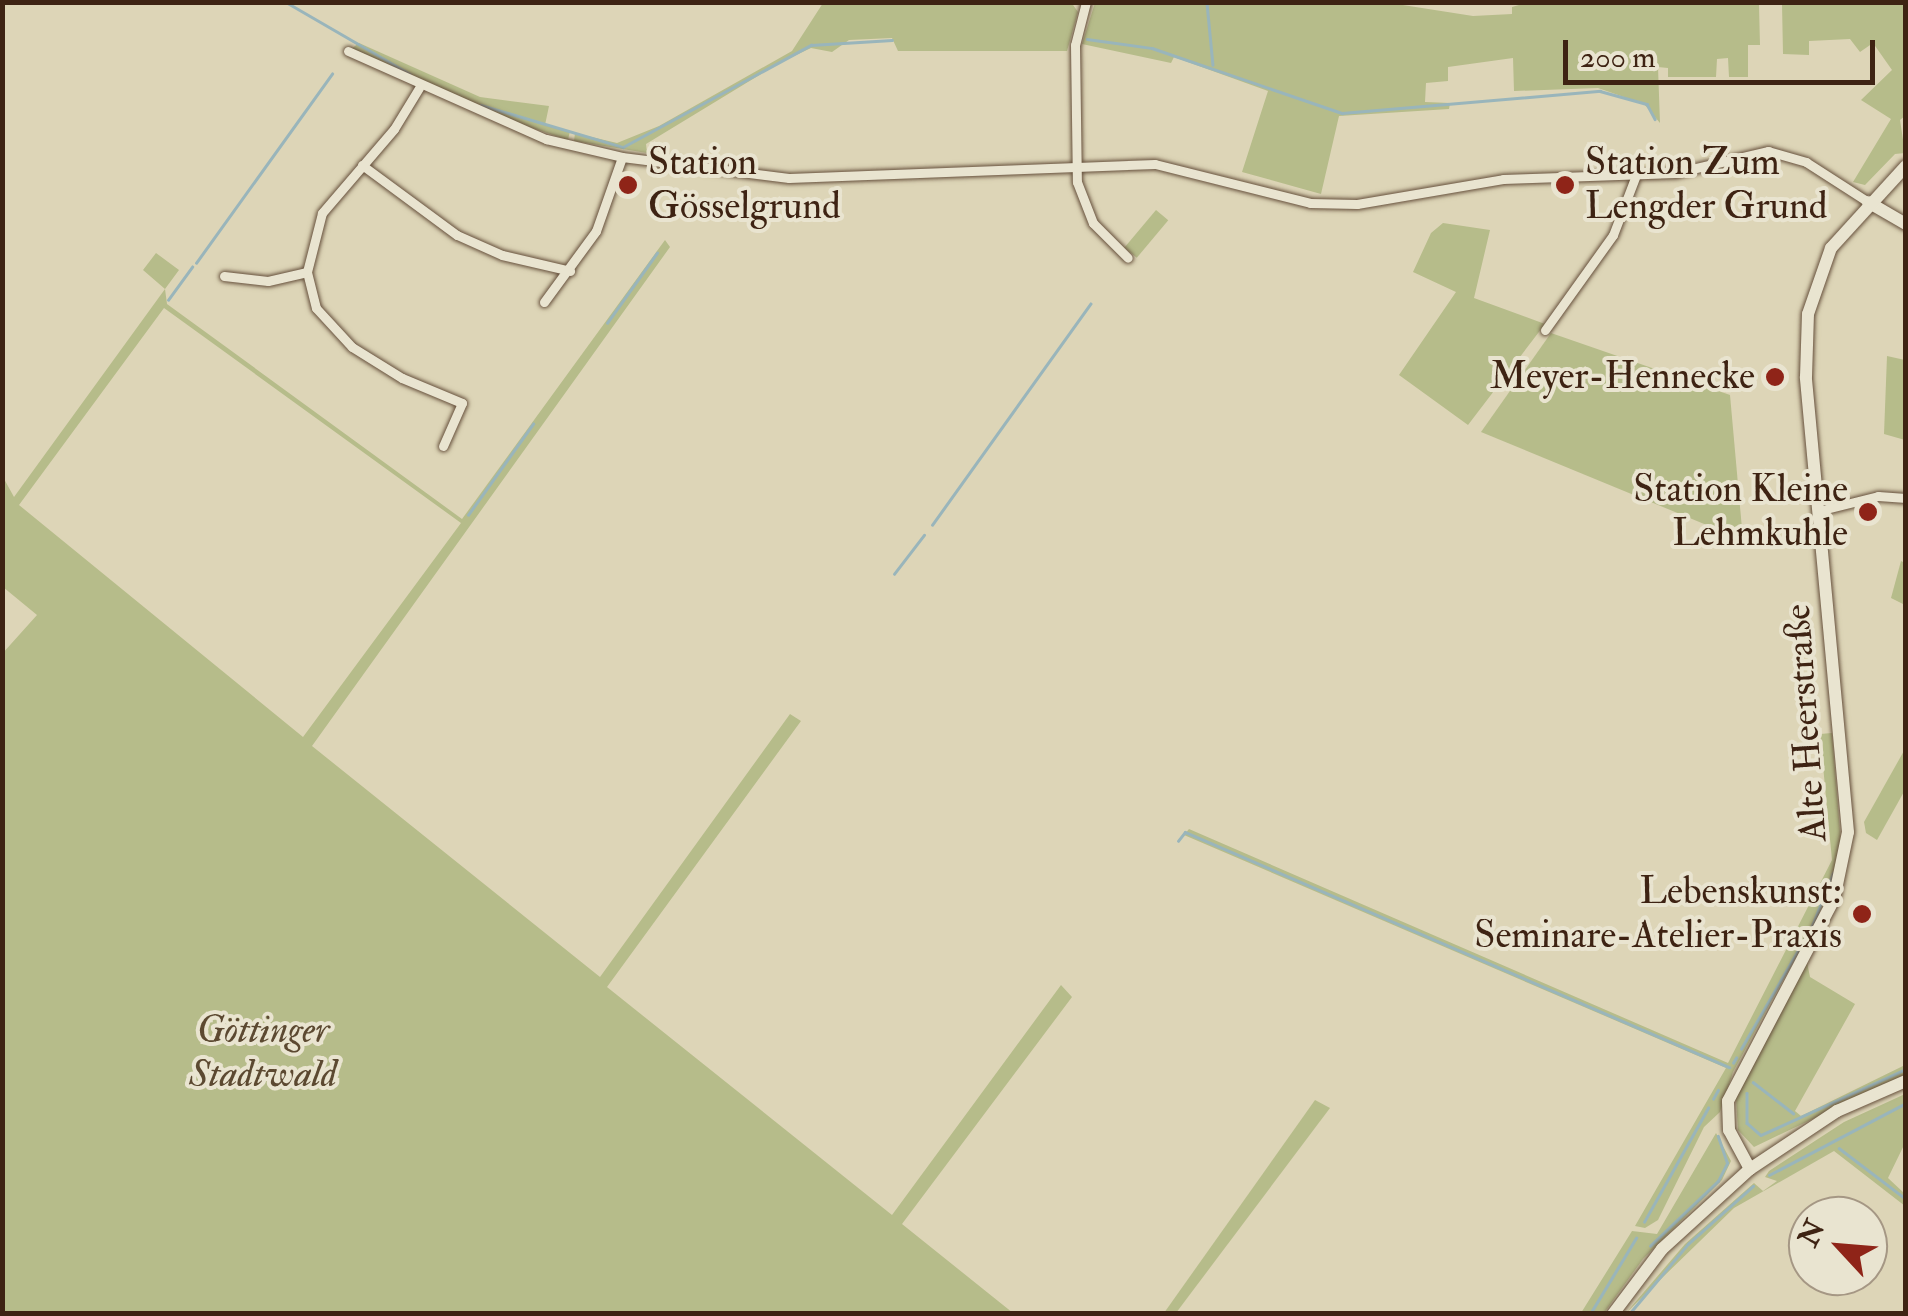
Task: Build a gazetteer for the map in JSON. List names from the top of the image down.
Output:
{
  "streets": {
    "main road": ["Alte Heerstraße"]
  },
  "parks": ["Göttinger Stadtwald"],
  "places": [
    "Station Gösselgrund",
    "Station Zum Lengder Grund",
    "Meyer-Hennecke",
    "Station Kleine Lehmkuhle",
    "Lebenskunst: Seminare-Atelier-Praxis"
  ],
  "scale_bar": "200 m",
  "north": "top left"
}
